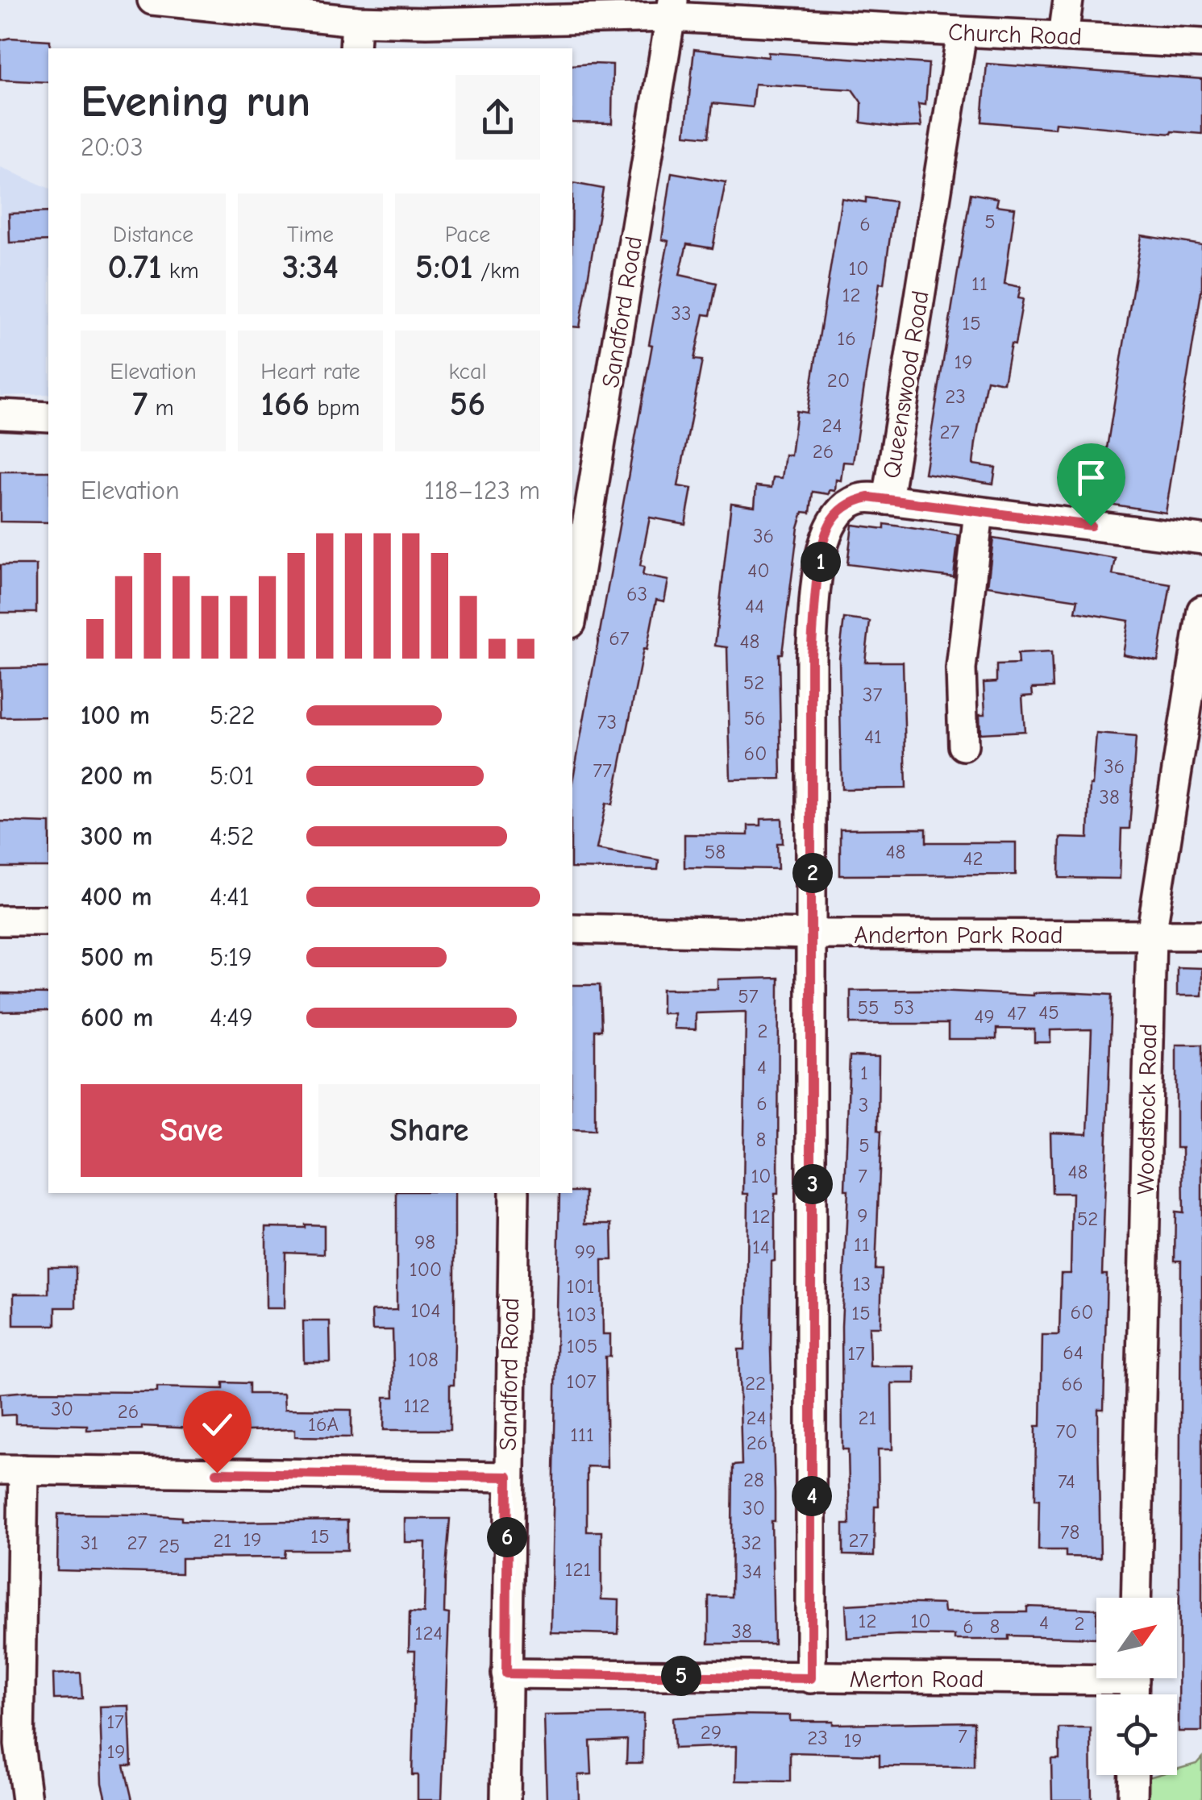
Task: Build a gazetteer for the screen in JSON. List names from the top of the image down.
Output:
{
  "streets": {
    "street": [
      "Church Road",
      "Sandford Road",
      "Queenswood Road",
      "Anderton Park Road",
      "Woodstock Road",
      "Merton Road"
    ]
  },
  "crossings": [
    ["Church Road", "Sandford Road"],
    ["Church Road", "Queenswood Road"],
    ["Sandford Road", "Merton Road"],
    ["Queenswood Road", "Anderton Park Road"],
    ["Queenswood Road", "Merton Road"],
    ["Anderton Park Road", "Woodstock Road"]
  ],
  "house_numbers": [
    "5",
    "6",
    "10",
    "11",
    "12",
    "33",
    "15",
    "16",
    "19",
    "20",
    "23",
    "24",
    "27",
    "26",
    "36",
    "40",
    "63",
    "44",
    "67",
    "48",
    "52",
    "37",
    "56",
    "73",
    "41",
    "60",
    "36",
    "77",
    "38",
    "58",
    "48",
    "42",
    "57",
    "55",
    "53",
    "45",
    "47",
    "49",
    "2",
    "4",
    "1",
    "6",
    "3",
    "8",
    "5",
    "48",
    "10",
    "7",
    "9",
    "12",
    "52",
    "98",
    "11",
    "14",
    "99",
    "100",
    "13",
    "101",
    "104",
    "60",
    "15",
    "103",
    "105",
    "64",
    "17",
    "108",
    "107",
    "22",
    "66",
    "112",
    "30",
    "26",
    "24",
    "21",
    "16A",
    "70",
    "111",
    "26",
    "28",
    "74",
    "30",
    "78",
    "15",
    "19",
    "21",
    "27",
    "31",
    "27",
    "32",
    "25",
    "121",
    "34",
    "12",
    "10",
    "4",
    "2",
    "6",
    "8",
    "38",
    "124",
    "17",
    "29",
    "7",
    "23",
    "19",
    "19"
  ],
  "north": "top right",
  "page": {
    "heading": ["Evening run", "20:03"],
    "stats": [
      ["Distance", "0.71 km"],
      ["Time", "3:34"],
      ["Pace", "5:01 /km"],
      ["Elevation", "7 m"],
      ["Heart rate", "166 bpm"],
      ["kcal", "56"]
    ],
    "chart": ["Elevation", "118–123 m"],
    "pins": [
      "1",
      "2",
      "3",
      "4",
      "6",
      "5"
    ],
    "list": [
      {
        "name": "100 m",
        "note": "5:22"
      },
      {
        "name": "200 m",
        "note": "5:01"
      },
      {
        "name": "300 m",
        "note": "4:52"
      },
      {
        "name": "400 m",
        "note": "4:41"
      },
      {
        "name": "500 m",
        "note": "5:19"
      },
      {
        "name": "600 m",
        "note": "4:49"
      }
    ],
    "buttons": ["Save", "Share"]
  }
}
